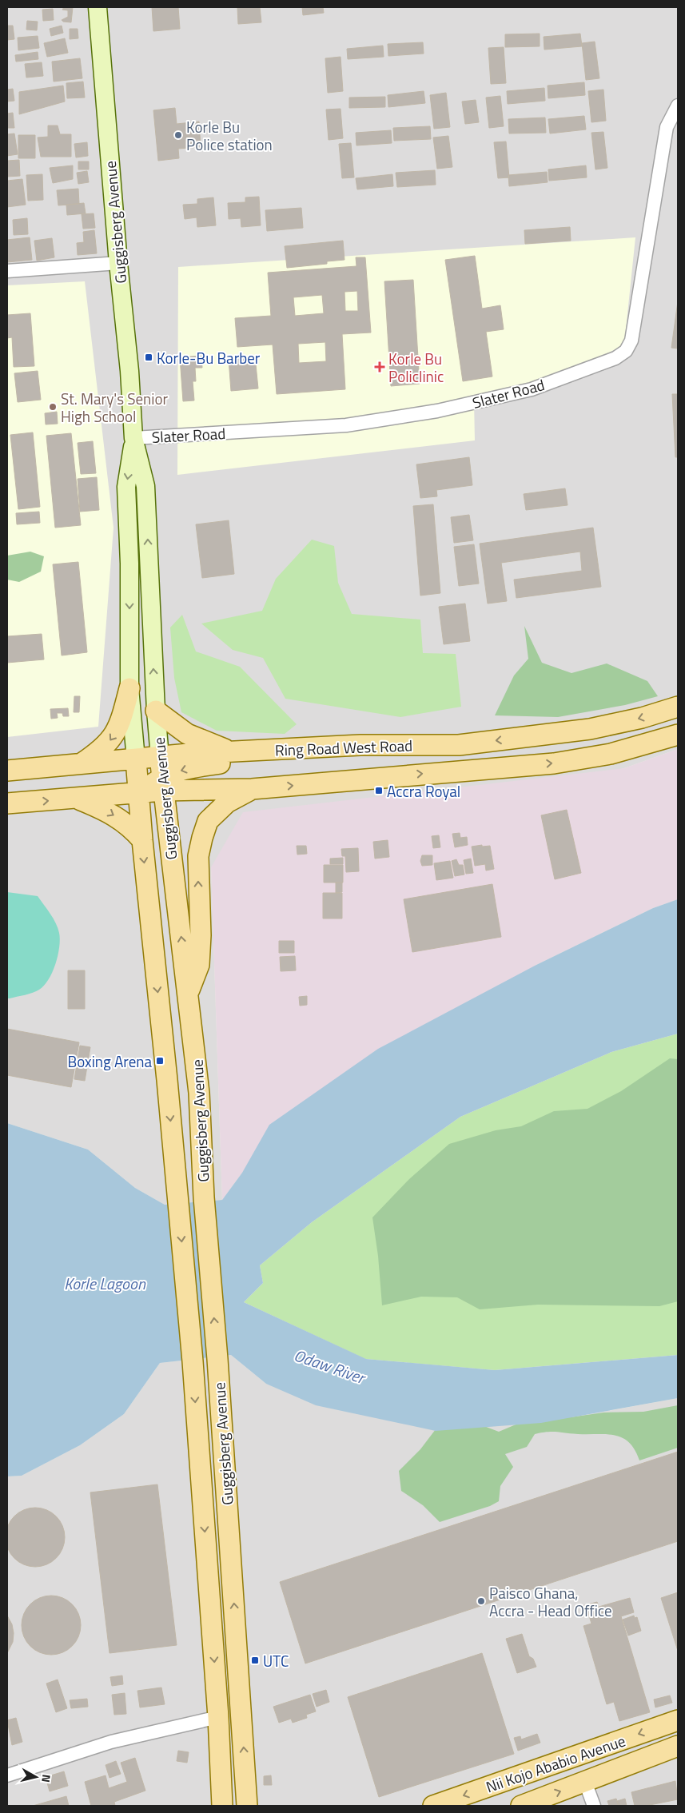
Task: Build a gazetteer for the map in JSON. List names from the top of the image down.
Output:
{
  "streets": {
    "main road": ["Guggisberg Avenue", "Ring Road West Road", "Nii Kojo Ababio Avenue"],
    "street": ["Slater Road"]
  },
  "crossings": [
    ["Guggisberg Avenue", "Slater Road"],
    ["Guggisberg Avenue", "Ring Road West Road"]
  ],
  "water": ["Korle Lagoon", "Odaw River"],
  "places": {
    "other": ["Korle Bu Police station", "St. Mary's Senior High School", "Paisco Ghana, Accra - Head Office"],
    "transit": [
      "Korle-Bu Barber",
      "Accra Royal",
      "Boxing Arena",
      "UTC"
    ],
    "health": ["Korle Bu Policlinic"]
  },
  "north": "right"
}
